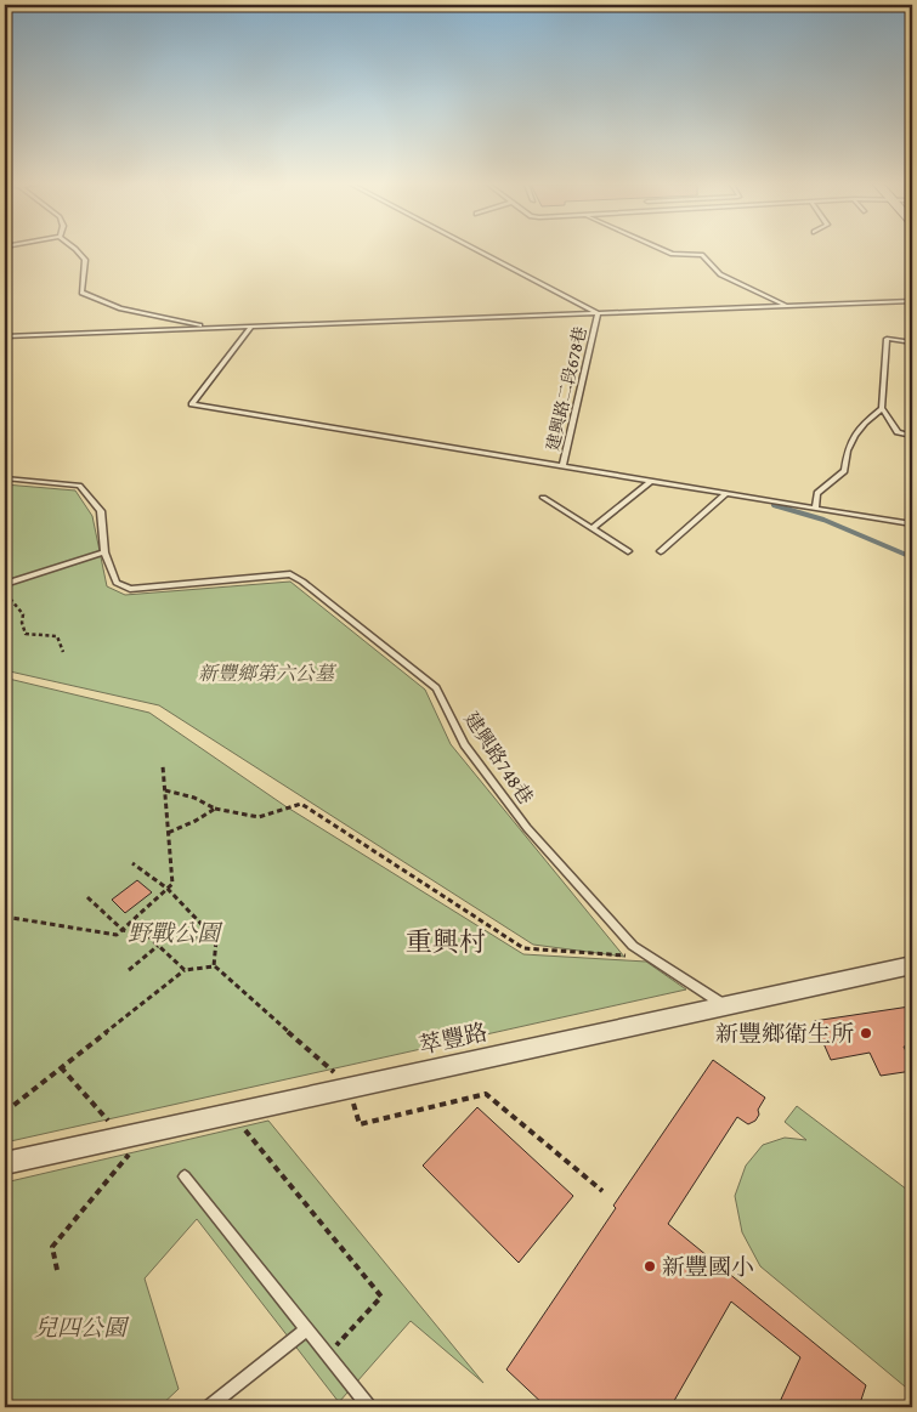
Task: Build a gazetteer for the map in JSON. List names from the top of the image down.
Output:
{
  "streets": {
    "street": ["萃豐路"],
    "lane": ["建興路二段678巷", "建興路748巷"]
  },
  "crossings": [
    ["建興路748巷", "萃豐路"]
  ],
  "districts": ["重興村"],
  "parks": ["新豐鄉第六公墓", "野戰公園", "兒四公園"],
  "places": ["新豐鄉衛生所", "新豐國小"]
}
